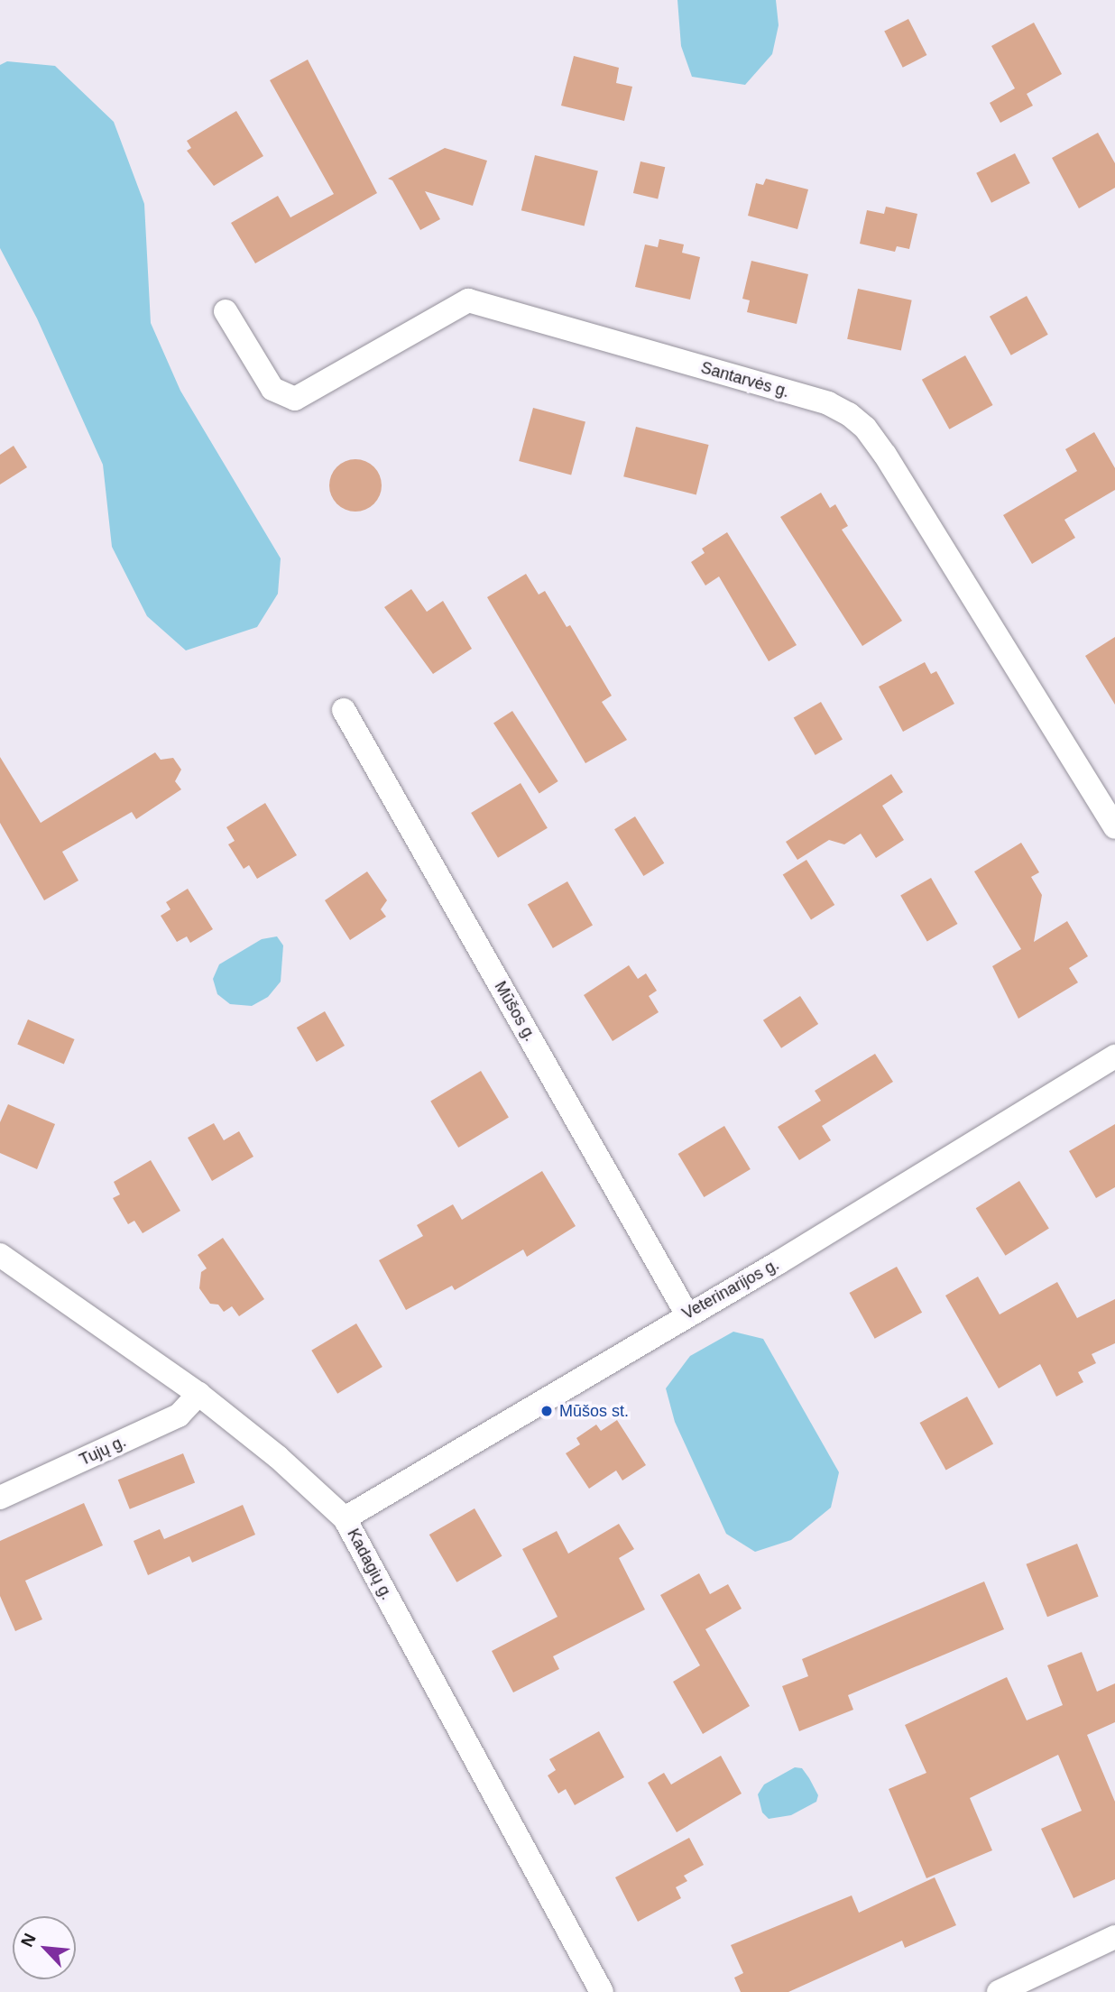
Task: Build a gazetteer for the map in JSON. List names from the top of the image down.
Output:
{
  "streets": {
    "street": [
      "Santarvės g.",
      "Mūšos g.",
      "Veterinarijos g.",
      "Tujų g.",
      "Kadagių g."
    ]
  },
  "crossings": [
    ["Mūšos g.", "Veterinarijos g."],
    ["Veterinarijos g.", "Kadagių g."],
    ["Tujų g.", "Kadagių g."]
  ],
  "places": ["Mūšos st."],
  "north": "top left"
}
